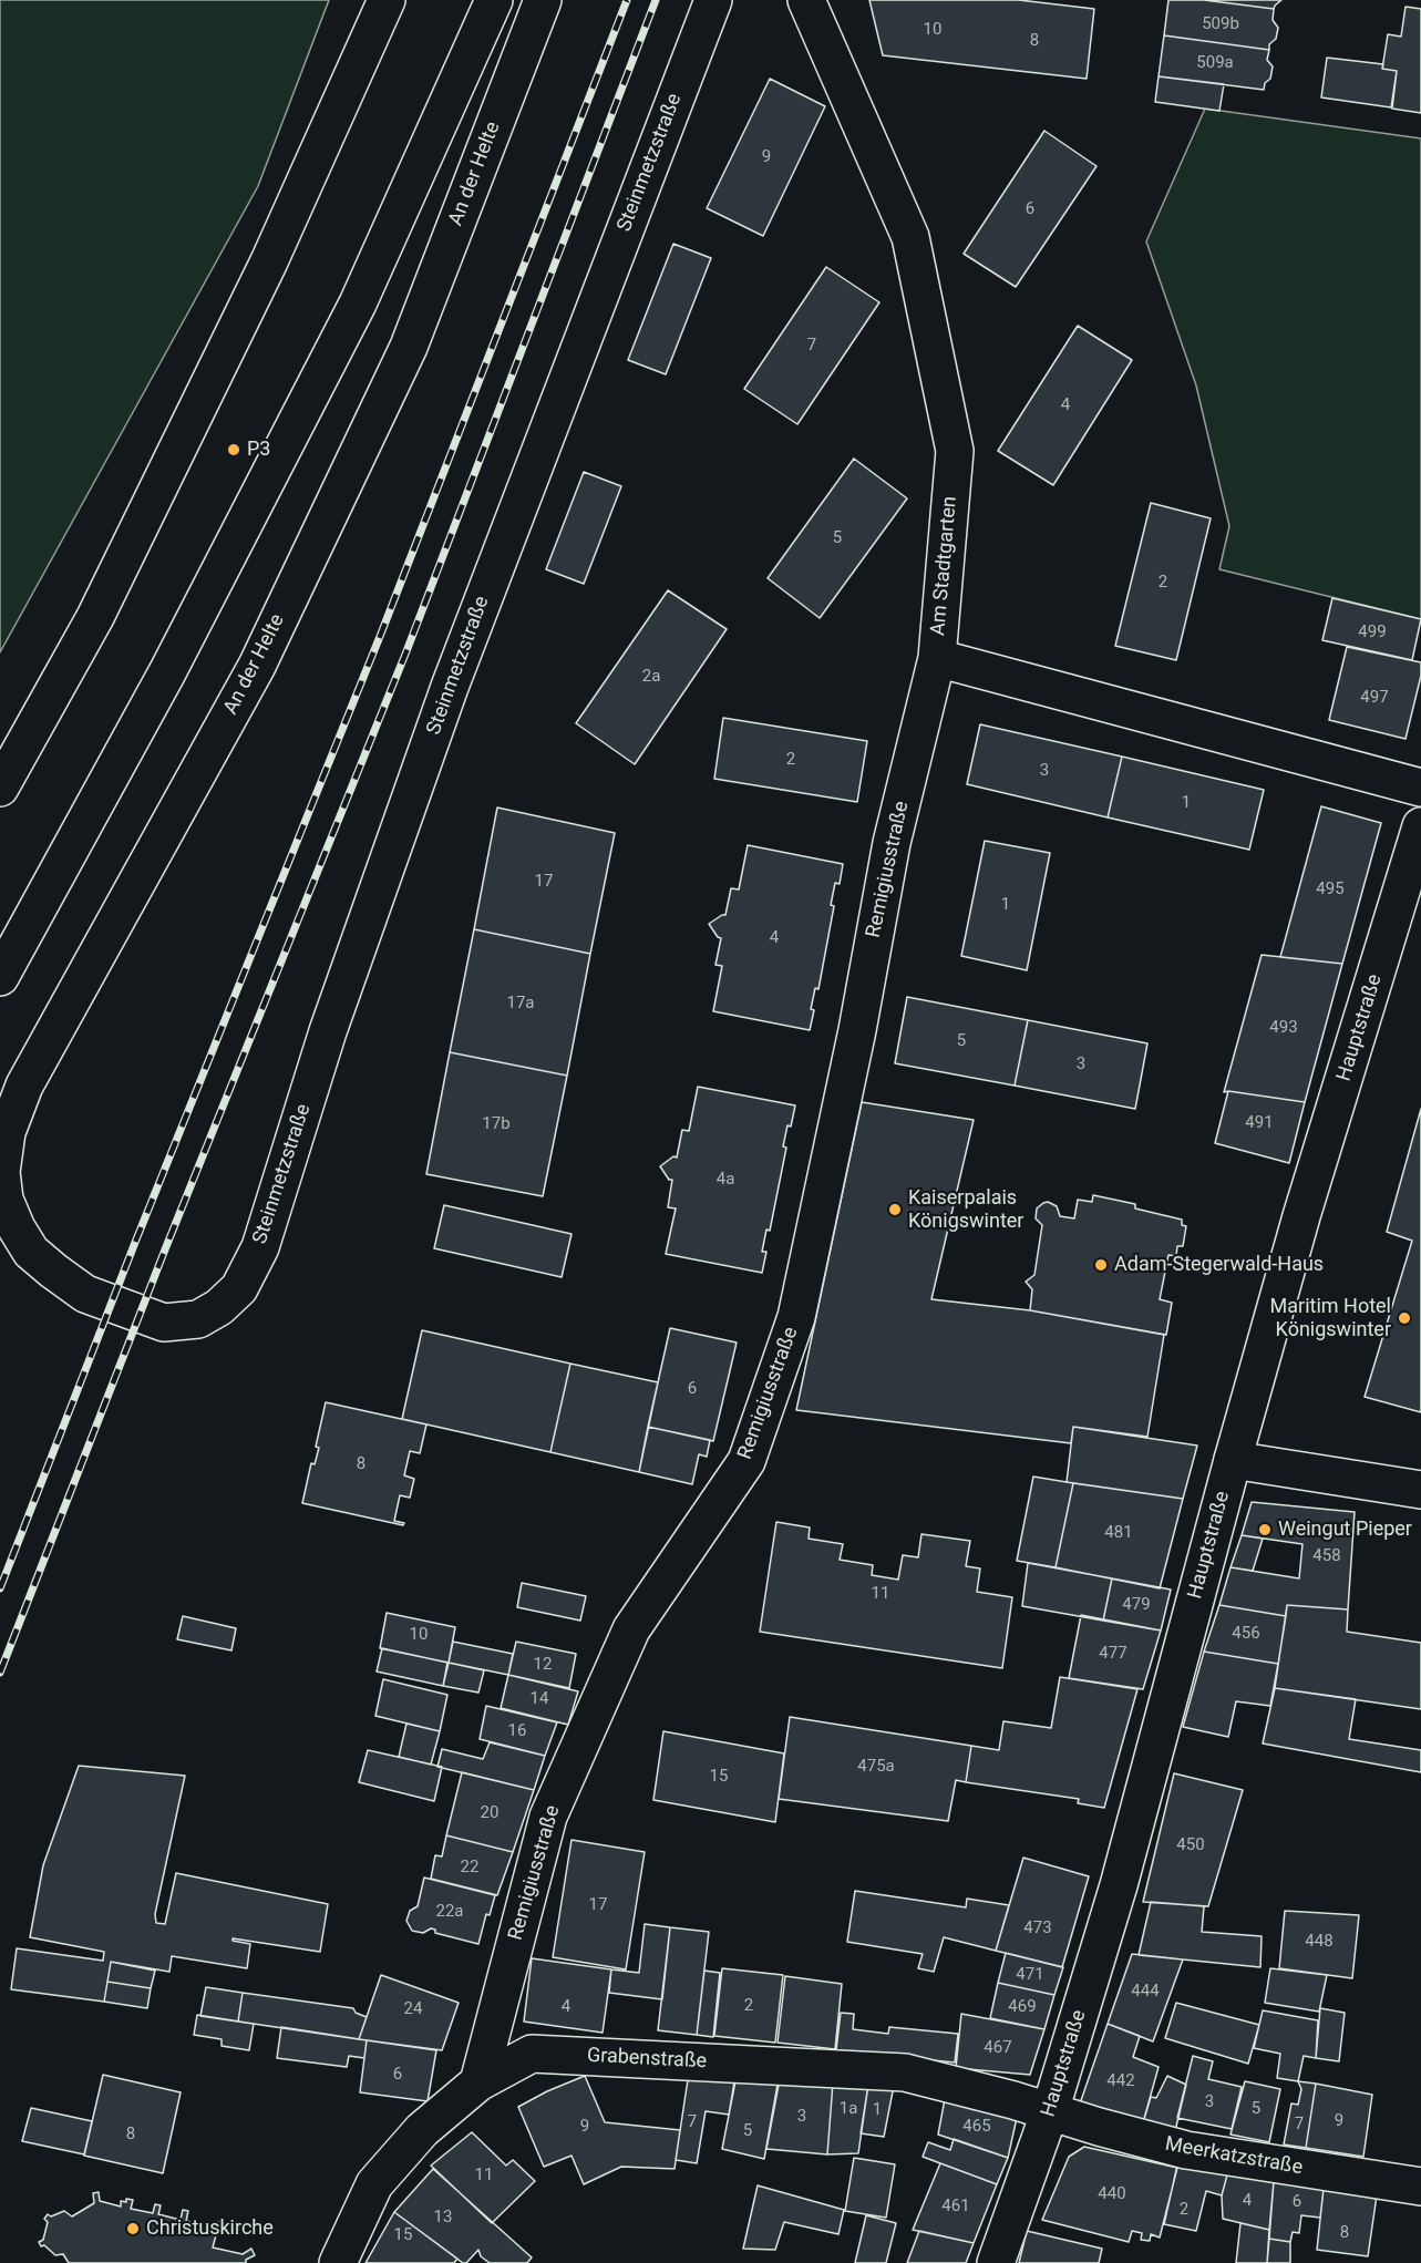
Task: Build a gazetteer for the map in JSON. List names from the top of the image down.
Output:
{
  "streets": {
    "main road": [
      "Steinmetzstraße",
      "An der Helte",
      "Am Stadtgarten",
      "Remigiusstraße",
      "Hauptstraße",
      "Grabenstraße",
      "Meerkatzstraße"
    ]
  },
  "crossings": [
    ["Steinmetzstraße", "An der Helte"],
    ["Am Stadtgarten", "Remigiusstraße"],
    ["Remigiusstraße", "Grabenstraße"],
    ["Hauptstraße", "Grabenstraße"],
    ["Hauptstraße", "Meerkatzstraße"],
    ["Grabenstraße", "Meerkatzstraße"]
  ],
  "places": [
    "P3",
    "Kaiserpalais Königswinter",
    "Adam-Stegerwald-Haus",
    "Maritim Hotel Königswinter",
    "Weingut Pieper",
    "Christuskirche"
  ],
  "house_numbers": [
    "509b",
    "10",
    "8",
    "509a",
    "9",
    "6",
    "7",
    "4",
    "5",
    "2",
    "499",
    "2a",
    "497",
    "2",
    "3",
    "1",
    "17",
    "495",
    "1",
    "4",
    "17a",
    "493",
    "5",
    "3",
    "491",
    "17b",
    "4a",
    "6",
    "8",
    "481",
    "458",
    "11",
    "479",
    "456",
    "10",
    "477",
    "12",
    "14",
    "16",
    "475a",
    "15",
    "20",
    "450",
    "22",
    "17",
    "22a",
    "473",
    "448",
    "471",
    "444",
    "2",
    "4",
    "469",
    "24",
    "467",
    "6",
    "442",
    "3",
    "1a",
    "5",
    "1",
    "3",
    "9",
    "7",
    "7",
    "9",
    "465",
    "5",
    "8",
    "11",
    "440",
    "4",
    "6",
    "461",
    "2",
    "13",
    "8",
    "15"
  ]
}
